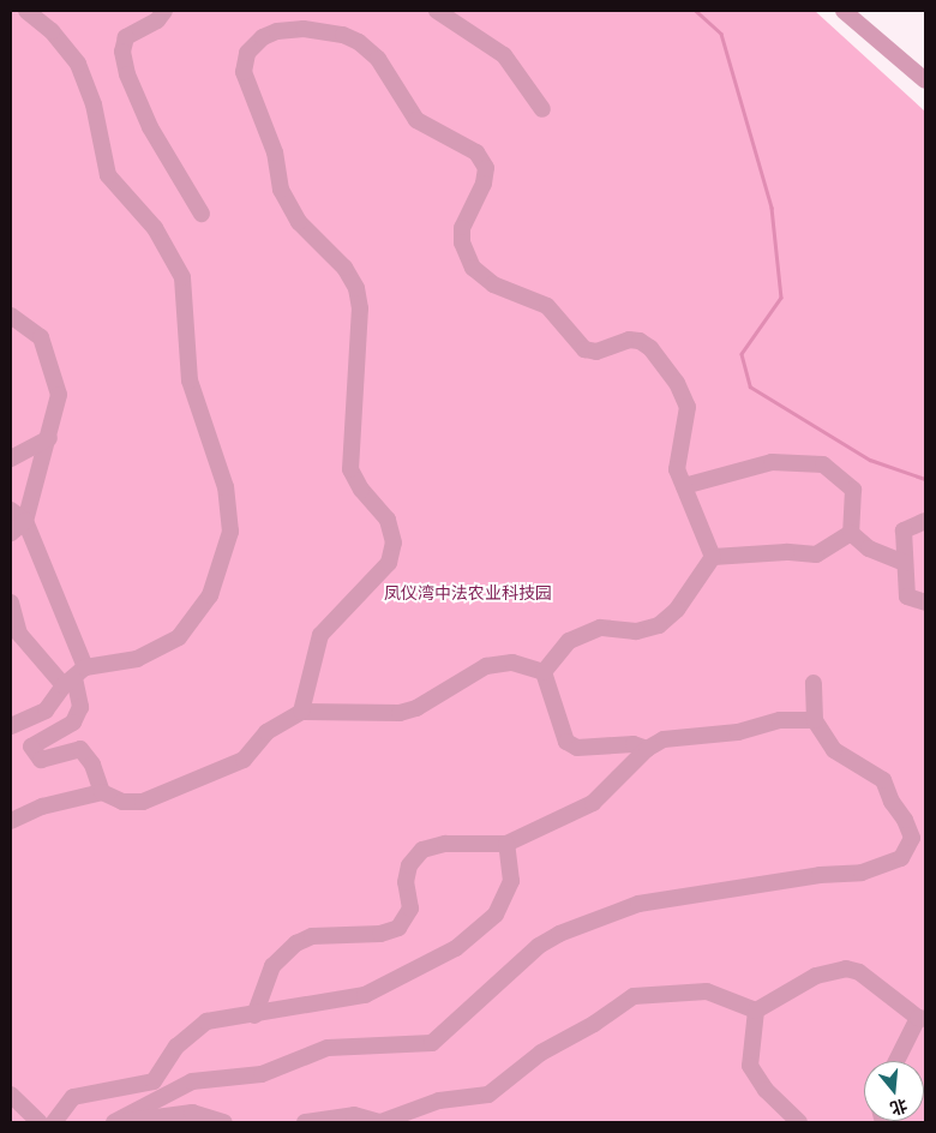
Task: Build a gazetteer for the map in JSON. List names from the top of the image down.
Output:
{
  "parks": ["凤仪湾中法农业科技园"],
  "north": "bottom"
}
